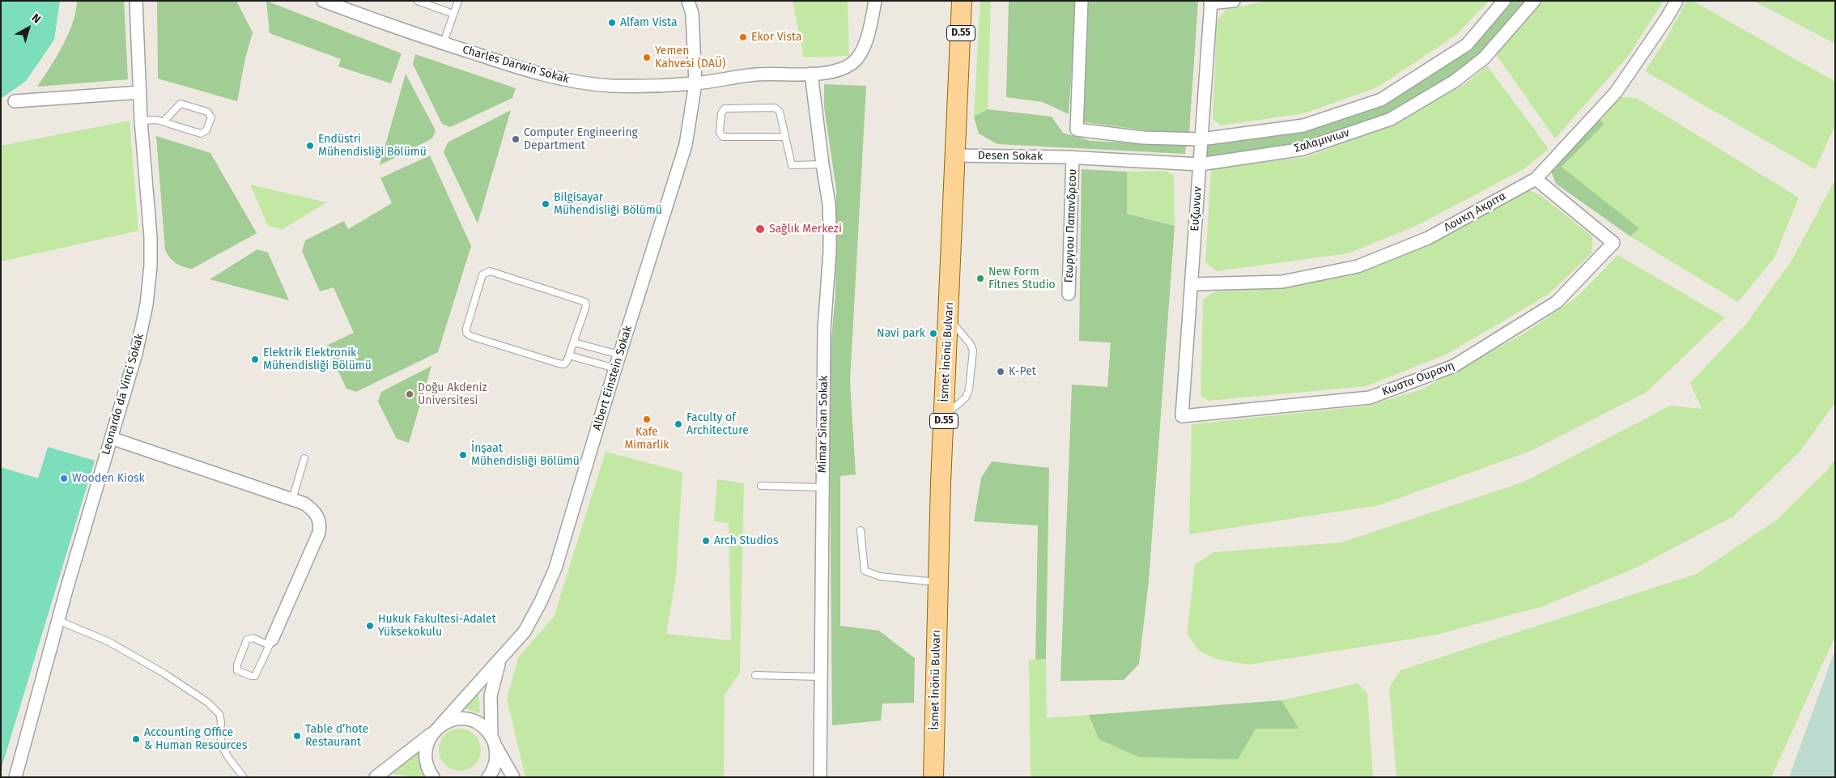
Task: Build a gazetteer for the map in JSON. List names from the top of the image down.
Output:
{
  "streets": {
    "main road": ["D.55", "İsmet İnönü Bulvarı"],
    "street": [
      "Charles Darwin Sokak",
      "Σαλαμινιων",
      "Desen Sokak",
      "Ευζωνων",
      "Λουκη Ακριτα",
      "Γεωργιου Παπανδρεου",
      "Albert Einstein Sokak",
      "Κωστα Ουρανη",
      "Leonardo da Vinci Sokak",
      "Mimar Sinan Sokak"
    ]
  },
  "crossings": [
    ["Charles Darwin Sokak", "Albert Einstein Sokak"],
    ["Charles Darwin Sokak", "Mimar Sinan Sokak"],
    ["Σαλαμινιων", "Desen Sokak"],
    ["Σαλαμινιων", "Ευζωνων"],
    ["Σαλαμινιων", "Γεωργιου Παπανδρεου"],
    ["Desen Sokak", "Γεωργιου Παπανδρεου"],
    ["Desen Sokak", "İsmet İnönü Bulvarı"],
    ["Ευζωνων", "Λουκη Ακριτα"],
    ["Ευζωνων", "Κωστα Ουρανη"],
    ["Λουκη Ακριτα", "Κωστα Ουρανη"]
  ],
  "places": [
    "Alfam Vista",
    "Ekor Vista",
    "Yemen Kahvesi (DAÜ)",
    "Computer Engineering Department",
    "Endüstri Mühendisliği Bölümü",
    "Bilgisayar Mühendisliği Bölümü",
    "Sağlık Merkezi",
    "New Form Fitnes Studio",
    "Navi park",
    "Elektrik Elektronik Mühendisliği Bölümü",
    "K-Pet",
    "Doğu Akdeniz Üniversitesi",
    "Kafe Mimarlik",
    "Faculty of Architecture",
    "İnşaat Mühendisliği Bölümü",
    "Wooden Kiosk",
    "Arch Studios",
    "Hukuk Fakultesi-Adalet Yüksekokulu",
    "Table d’hote Restaurant",
    "Accounting Office & Human Resources"
  ],
  "north": "top right"
}
